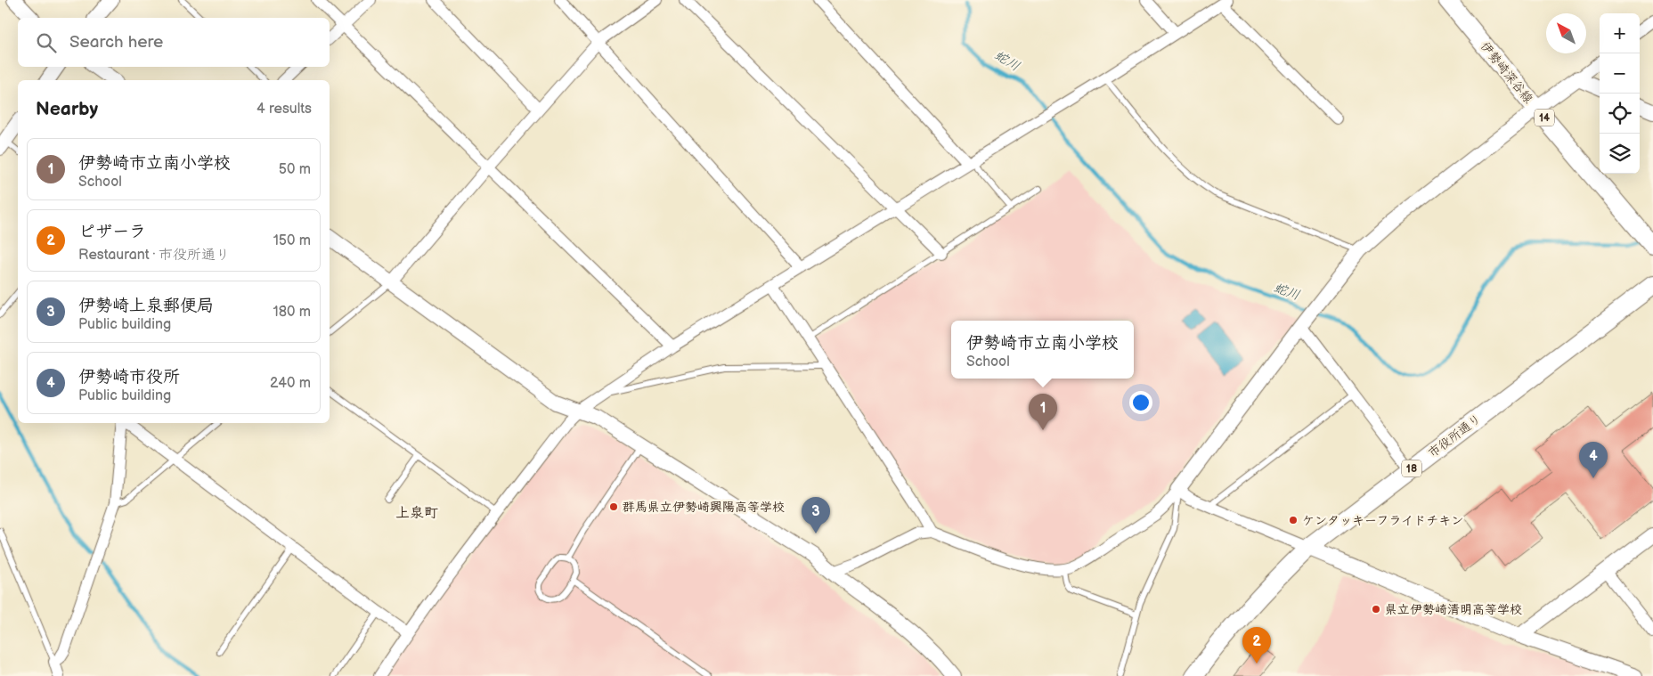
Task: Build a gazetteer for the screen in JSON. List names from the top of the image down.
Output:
{
  "streets": {
    "main road": [
      "伊勢崎深谷線",
      "14",
      "市役所通り",
      "18"
    ]
  },
  "districts": ["上泉町"],
  "water": ["蛇川"],
  "places": ["群馬県立伊勢崎興陽高等学校", "ケンタッキーフライドチキン", "県立伊勢崎清明高等学校"],
  "north": "top left",
  "page": {
    "map_buttons": ["+", "−"],
    "search": "Search here",
    "heading": ["Nearby", "4 results"],
    "list": [
      {
        "mark": "1",
        "name": "伊勢崎市立南小学校",
        "note": "School",
        "value": "50 m"
      },
      {
        "mark": "2",
        "name": "ピザーラ",
        "note": "Restaurant · 市役所通り",
        "value": "150 m"
      },
      {
        "mark": "3",
        "name": "伊勢崎上泉郵便局",
        "note": "Public building",
        "value": "180 m"
      },
      {
        "mark": "4",
        "name": "伊勢崎市役所",
        "note": "Public building",
        "value": "240 m"
      }
    ],
    "popup": ["伊勢崎市立南小学校", "School"],
    "pins": [
      "1",
      "4",
      "3",
      "2"
    ]
  }
}
